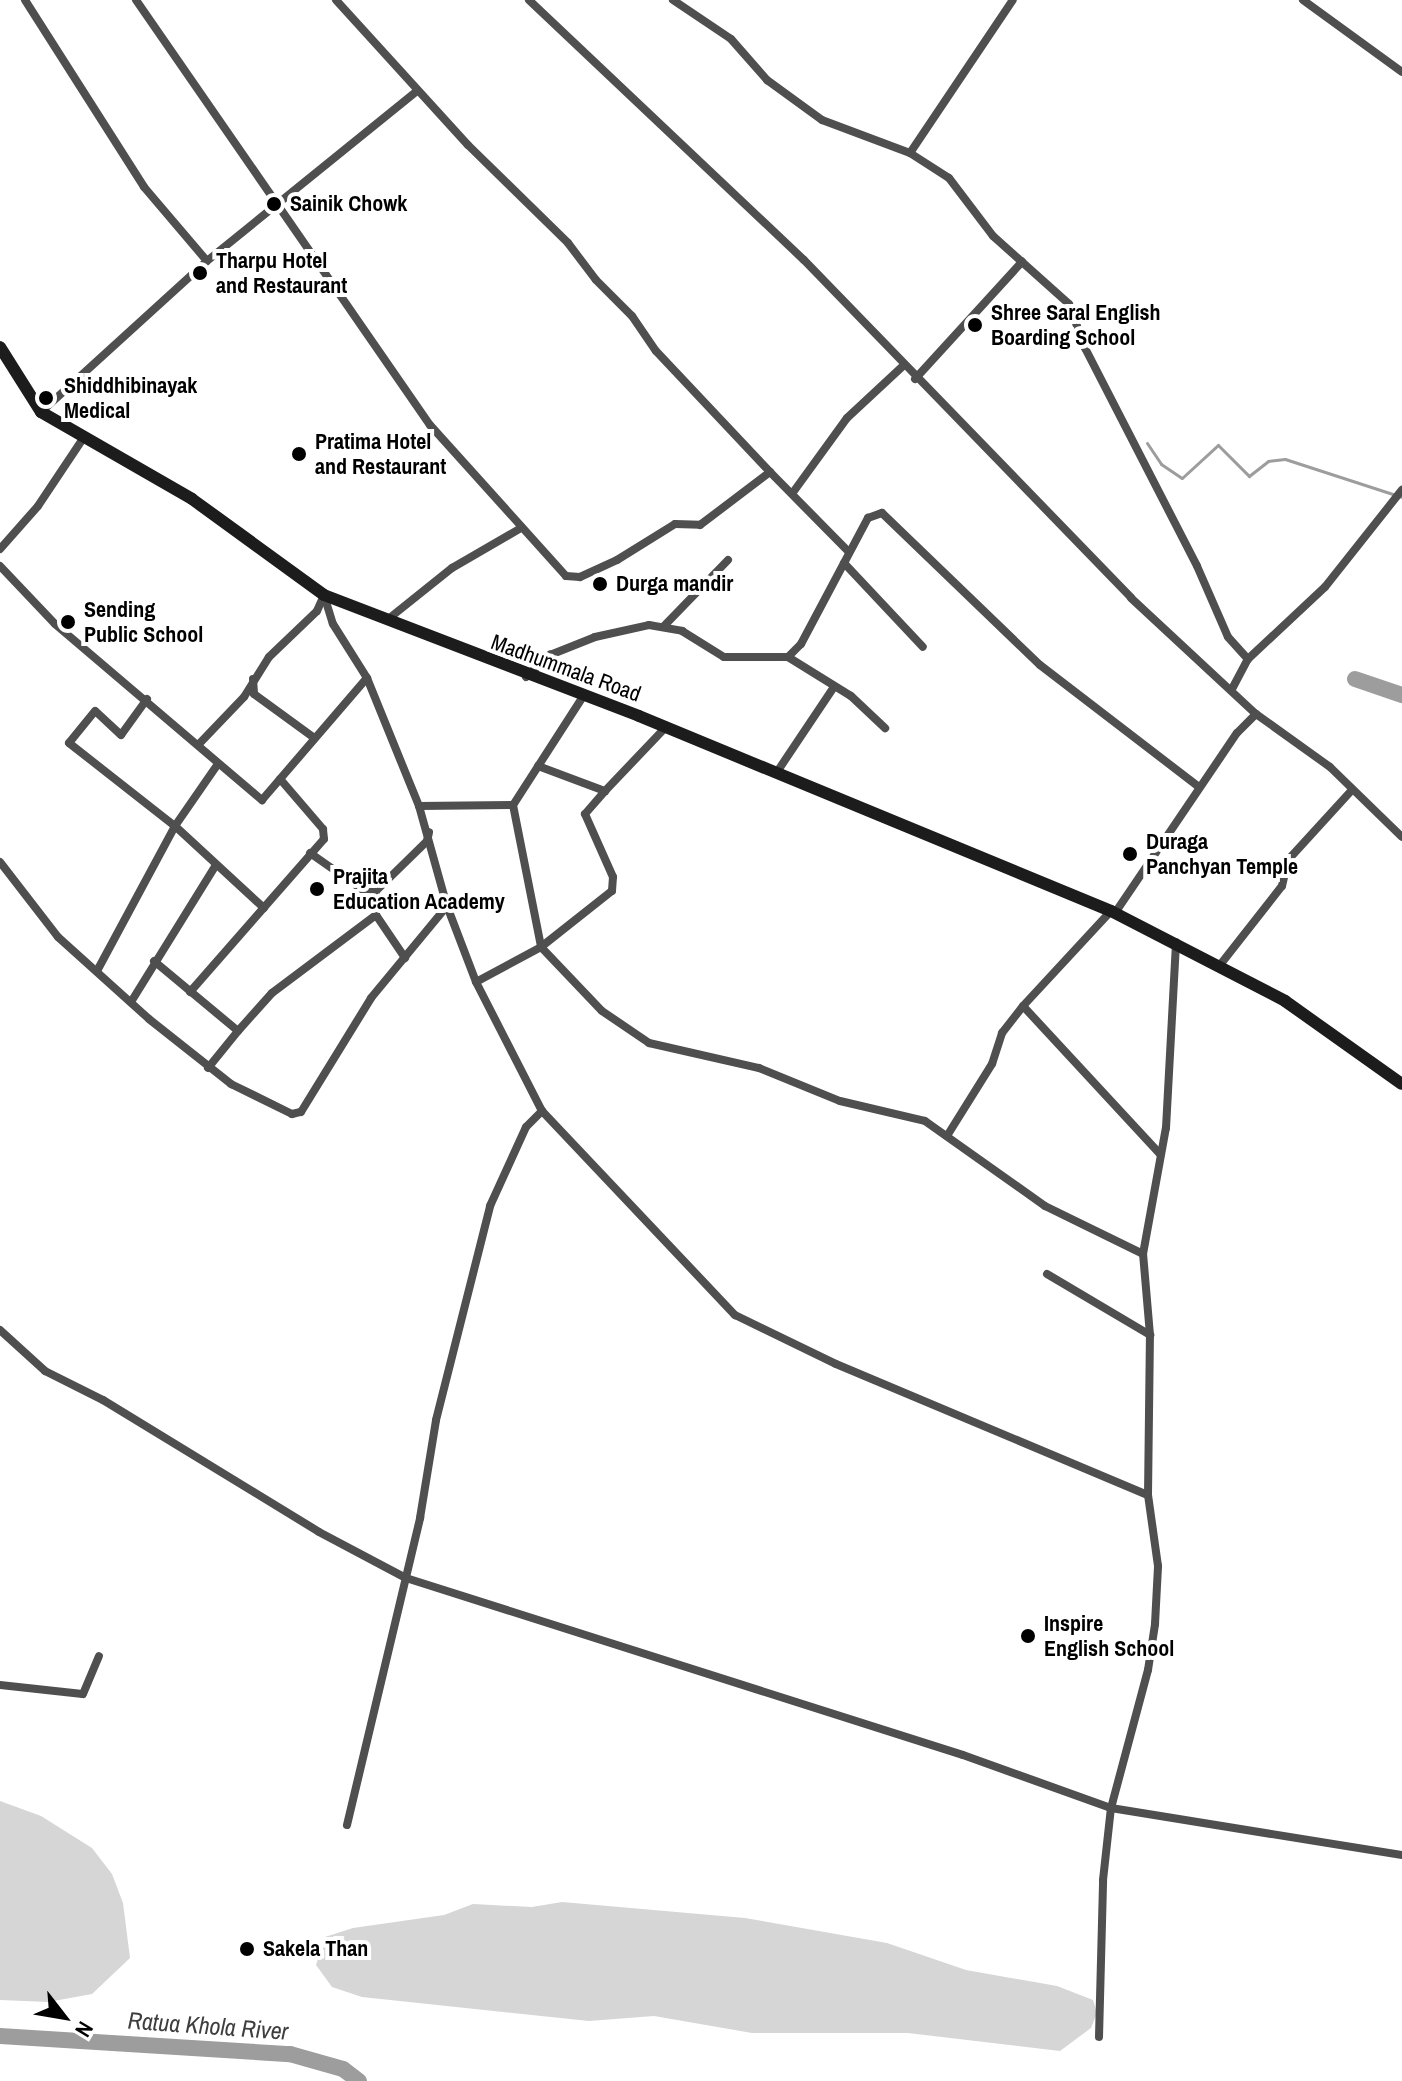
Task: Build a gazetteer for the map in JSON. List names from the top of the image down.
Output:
{
  "streets": {
    "street": ["Madhummala Road"]
  },
  "water": ["Ratua Khola River"],
  "places": [
    "Sainik Chowk",
    "Tharpu Hotel and Restaurant",
    "Shree Saral English Boarding School",
    "Shiddhibinayak Medical",
    "Pratima Hotel and Restaurant",
    "Durga mandir",
    "Sending Public School",
    "Duraga Panchyan Temple",
    "Prajita Education Academy",
    "Inspire English School",
    "Sakela Than"
  ],
  "north": "bottom right"
}
